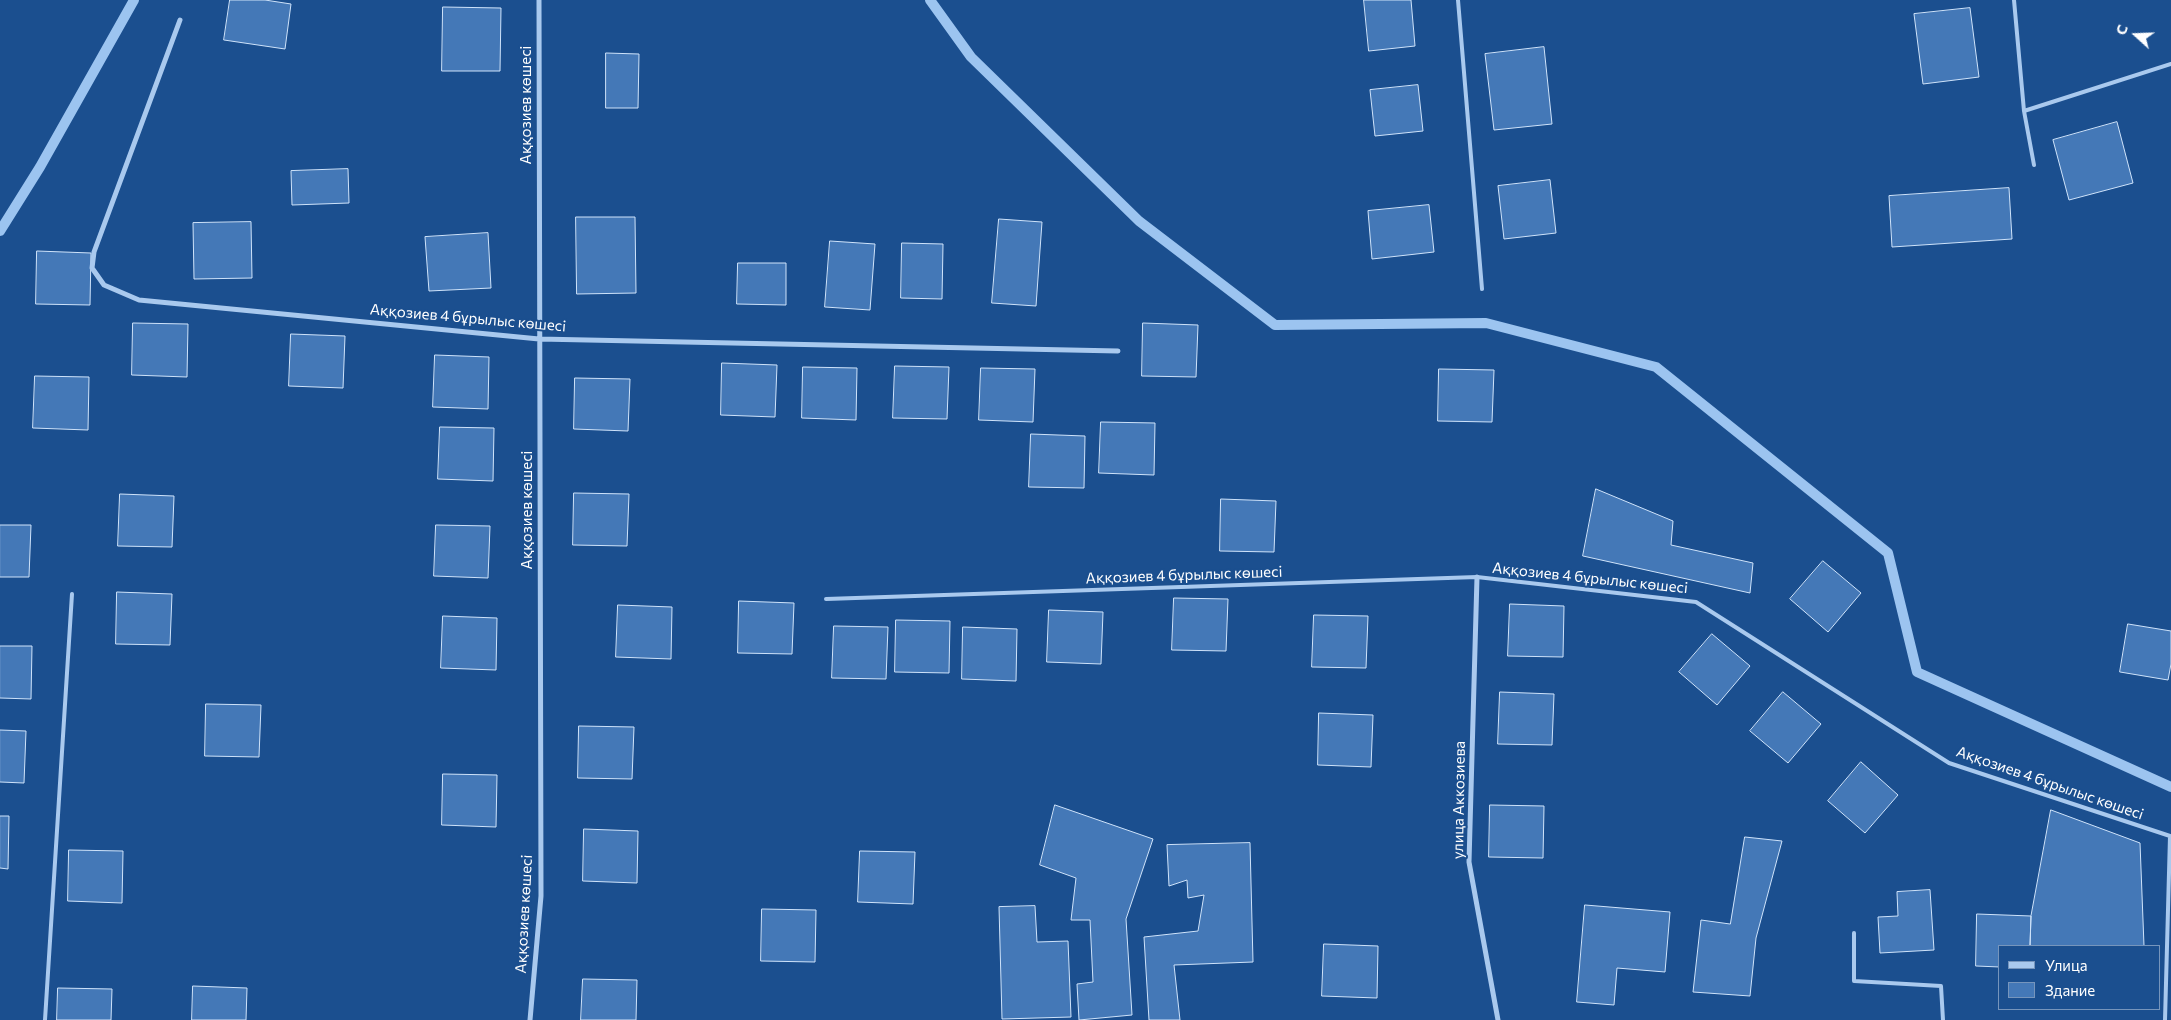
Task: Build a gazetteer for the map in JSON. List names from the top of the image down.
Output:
{
  "streets": {
    "street": ["Аққозиев көшесі", "Аққозиев 4 бұрылыс көшесі", "улица Аккозиева"]
  },
  "crossings": [
    ["Аққозиев көшесі", "Аққозиев 4 бұрылыс көшесі"],
    ["Аққозиев 4 бұрылыс көшесі", "улица Аккозиева"]
  ],
  "legend": ["Улица", "Здание"],
  "north": "left"
}
